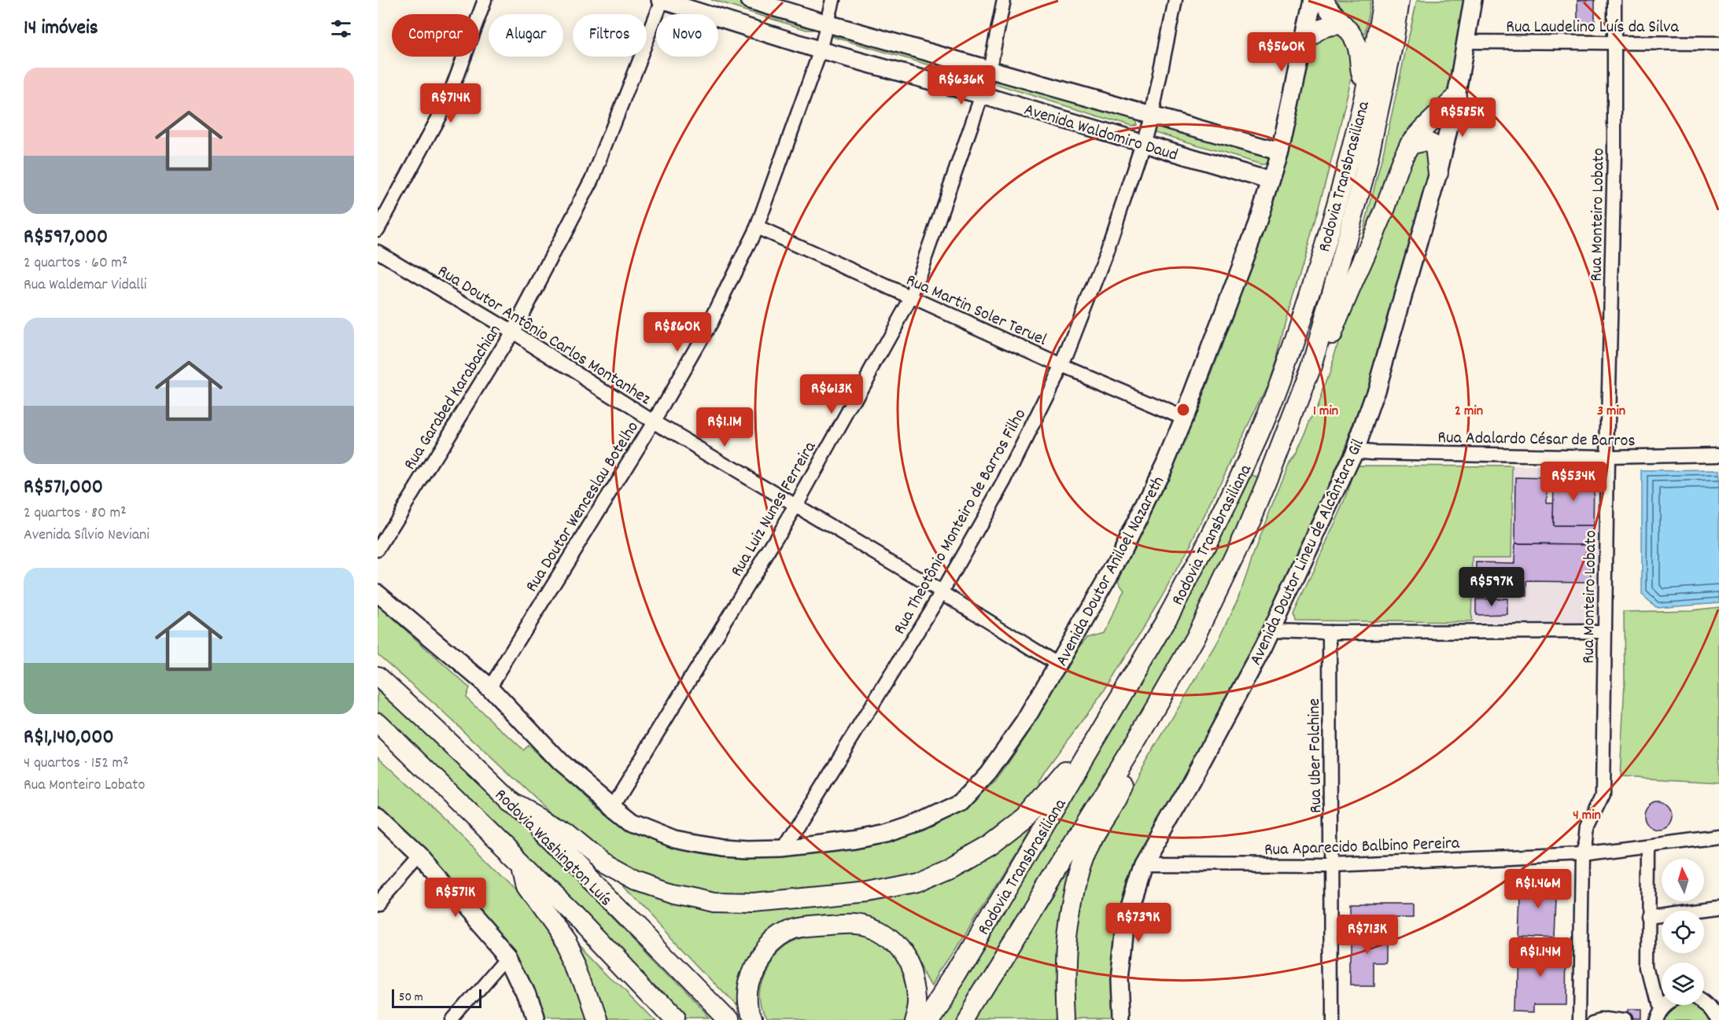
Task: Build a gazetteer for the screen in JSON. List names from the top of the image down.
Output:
{
  "streets": {
    "highway": ["Rodovia Transbrasiliana", "Rodovia Washington Luís"],
    "main road": ["Avenida Waldomiro Daud", "Avenida Doutor Lineu de Alcântara Gil", "Avenida Doutor Aniloel Nazareth"],
    "street": [
      "Rua Laudelino Luís da Silva",
      "Rua Monteiro Lobato",
      "Rua Martin Soler Teruel",
      "Rua Doutor Antônio Carlos Montanhez",
      "Rua Garabed Karabachian",
      "Rua Adalardo César de Barros",
      "Rua Doutor Wenceslau Botelho",
      "Rua Luiz Nunes Ferreira",
      "Rua Theotônio Monteiro de Barros Filho",
      "Rua Uber Folchine",
      "Rua Aparecido Balbino Pereira"
    ]
  },
  "crossings": [
    ["Rua Laudelino Luís da Silva", "Rua Monteiro Lobato"],
    ["Rua Laudelino Luís da Silva", "Avenida Doutor Lineu de Alcântara Gil"],
    ["Avenida Waldomiro Daud", "Rua Garabed Karabachian"],
    ["Avenida Waldomiro Daud", "Rua Doutor Wenceslau Botelho"],
    ["Avenida Waldomiro Daud", "Rua Luiz Nunes Ferreira"],
    ["Avenida Waldomiro Daud", "Rua Theotônio Monteiro de Barros Filho"],
    ["Avenida Waldomiro Daud", "Avenida Doutor Aniloel Nazareth"],
    ["Rua Monteiro Lobato", "Rua Adalardo César de Barros"],
    ["Rua Monteiro Lobato", "Rua Aparecido Balbino Pereira"],
    ["Rua Martin Soler Teruel", "Rua Doutor Wenceslau Botelho"],
    ["Rua Martin Soler Teruel", "Rua Luiz Nunes Ferreira"],
    ["Rua Martin Soler Teruel", "Rua Theotônio Monteiro de Barros Filho"],
    ["Rua Martin Soler Teruel", "Avenida Doutor Aniloel Nazareth"],
    ["Rua Doutor Antônio Carlos Montanhez", "Rua Garabed Karabachian"],
    ["Rua Doutor Antônio Carlos Montanhez", "Rua Doutor Wenceslau Botelho"],
    ["Rua Doutor Antônio Carlos Montanhez", "Rua Luiz Nunes Ferreira"],
    ["Rua Doutor Antônio Carlos Montanhez", "Rua Theotônio Monteiro de Barros Filho"],
    ["Rua Doutor Antônio Carlos Montanhez", "Avenida Doutor Aniloel Nazareth"],
    ["Rua Adalardo César de Barros", "Avenida Doutor Lineu de Alcântara Gil"],
    ["Rua Doutor Wenceslau Botelho", "Avenida Doutor Aniloel Nazareth"],
    ["Rua Luiz Nunes Ferreira", "Avenida Doutor Aniloel Nazareth"],
    ["Rua Theotônio Monteiro de Barros Filho", "Avenida Doutor Aniloel Nazareth"],
    ["Avenida Doutor Lineu de Alcântara Gil", "Rua Aparecido Balbino Pereira"],
    ["Rua Uber Folchine", "Rua Aparecido Balbino Pereira"]
  ],
  "scale_bar": "50 m",
  "north": "top",
  "page": {
    "heading": "14 imóveis",
    "chip": [
      "Comprar",
      "Alugar",
      "Filtros",
      "Novo"
    ],
    "price": [
      "R$560K",
      "R$636K",
      "R$714K",
      "R$585K",
      "R$860K",
      "R$613K",
      "R$1.1M",
      "R$534K",
      "R$597K",
      "R$1.46M",
      "R$571K",
      "R$739K",
      "R$713K",
      "R$1.14M"
    ],
    "list": [
      {
        "name": "R$597,000",
        "note": "2 quartos · 60 m² · Rua Waldemar Vidalli"
      },
      {
        "name": "R$571,000",
        "note": "2 quartos · 80 m² · Avenida Sílvio Neviani"
      },
      {
        "name": "R$1,140,000",
        "note": "4 quartos · 152 m² · Rua Monteiro Lobato"
      }
    ],
    "scale": "50 m"
  },
  "rings": [
    "1 min",
    "2 min",
    "3 min",
    "4 min"
  ]
}
